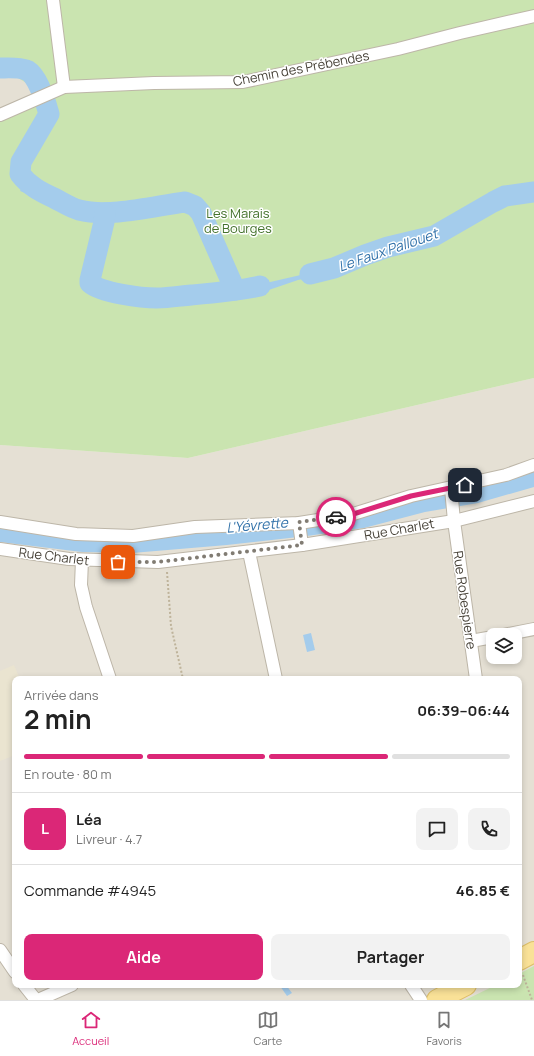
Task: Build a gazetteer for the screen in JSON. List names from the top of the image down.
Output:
{
  "streets": {
    "street": ["Chemin des Prébendes", "Rue Charlet", "Rue Robespierre"]
  },
  "crossings": [
    ["Rue Charlet", "Rue Robespierre"]
  ],
  "water": ["Le Faux Pallouet", "L'Yévrette"],
  "parks": ["Les Marais de Bourges"],
  "page": {
    "heading": ["2 min", "Arrivée dans", "06:39–06:44"],
    "panel": [
      "Léa",
      "Livreur · 4.7",
      "Commande #4945",
      "46.85 €"
    ],
    "bar": "En route · 80 m",
    "round": "L",
    "buttons": ["Aide", "Partager"],
    "tabs": ["Accueil", "Carte", "Favoris"]
  }
}
